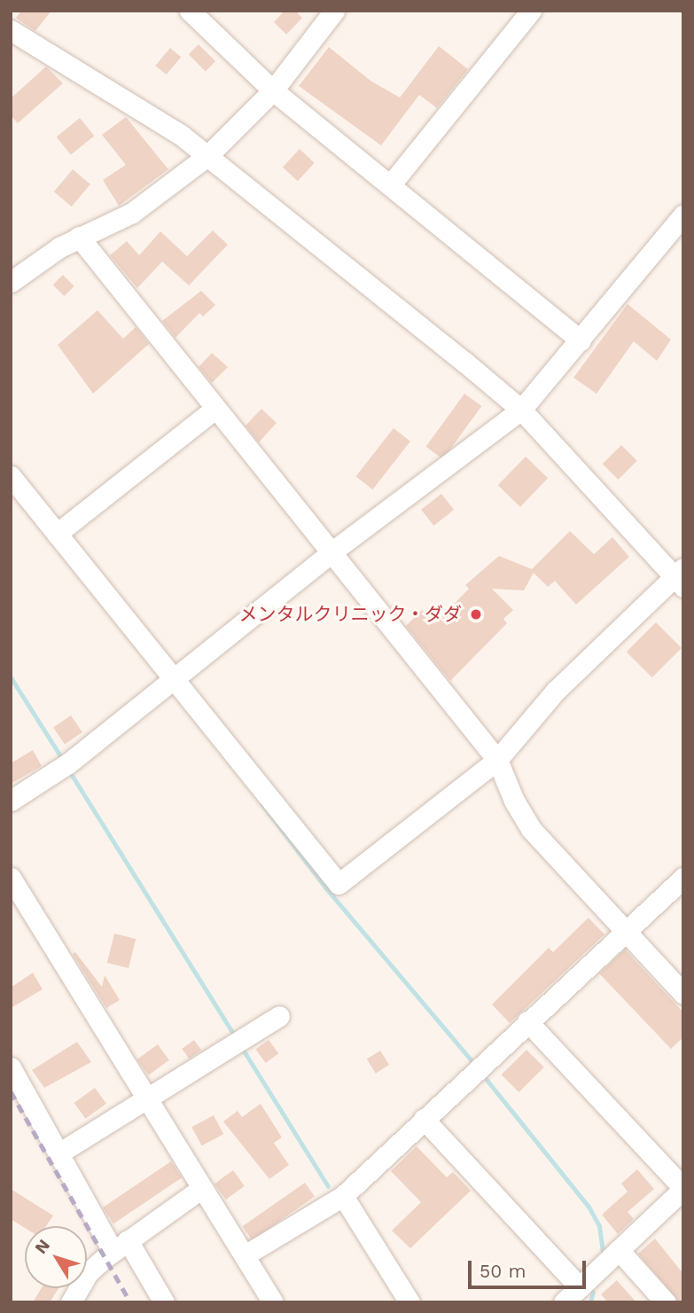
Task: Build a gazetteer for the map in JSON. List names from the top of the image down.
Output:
{
  "places": ["メンタルクリニック・ダダ"],
  "scale_bar": "50 m",
  "north": "top left"
}
